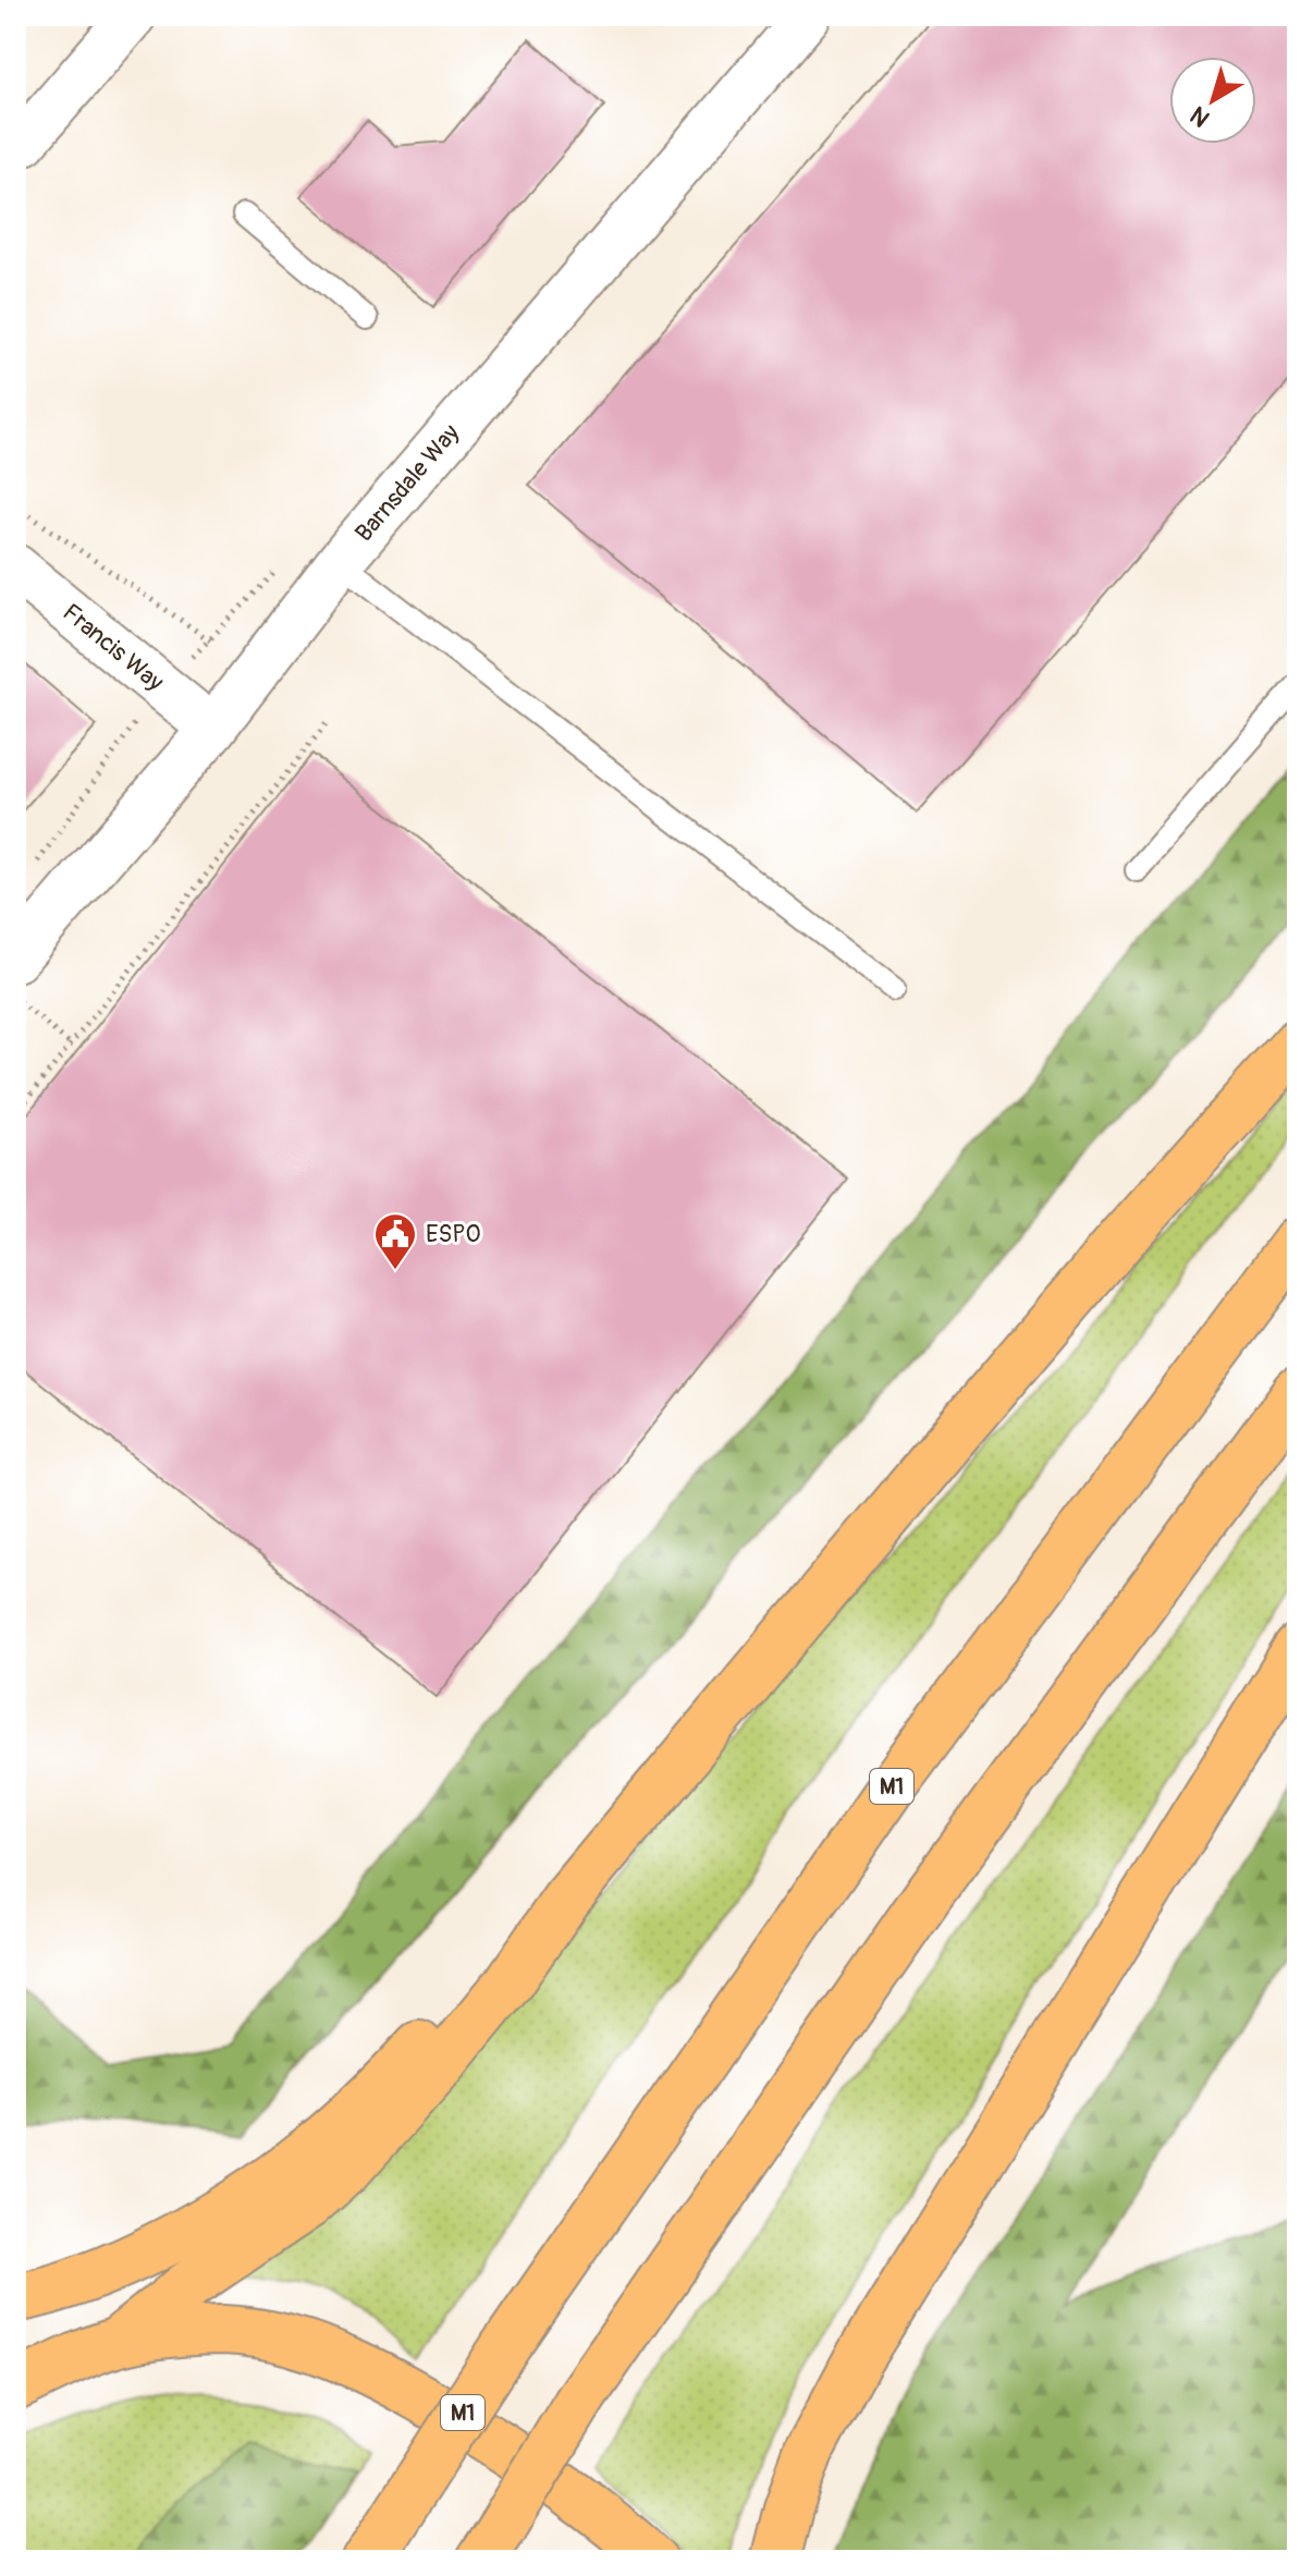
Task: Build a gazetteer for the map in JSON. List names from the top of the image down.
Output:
{
  "streets": {
    "highway": ["M1"],
    "street": ["Barnsdale Way", "Francis Way"]
  },
  "crossings": [
    ["Barnsdale Way", "Francis Way"]
  ],
  "places": {
    "public building": ["ESPO"]
  },
  "north": "bottom left"
}
